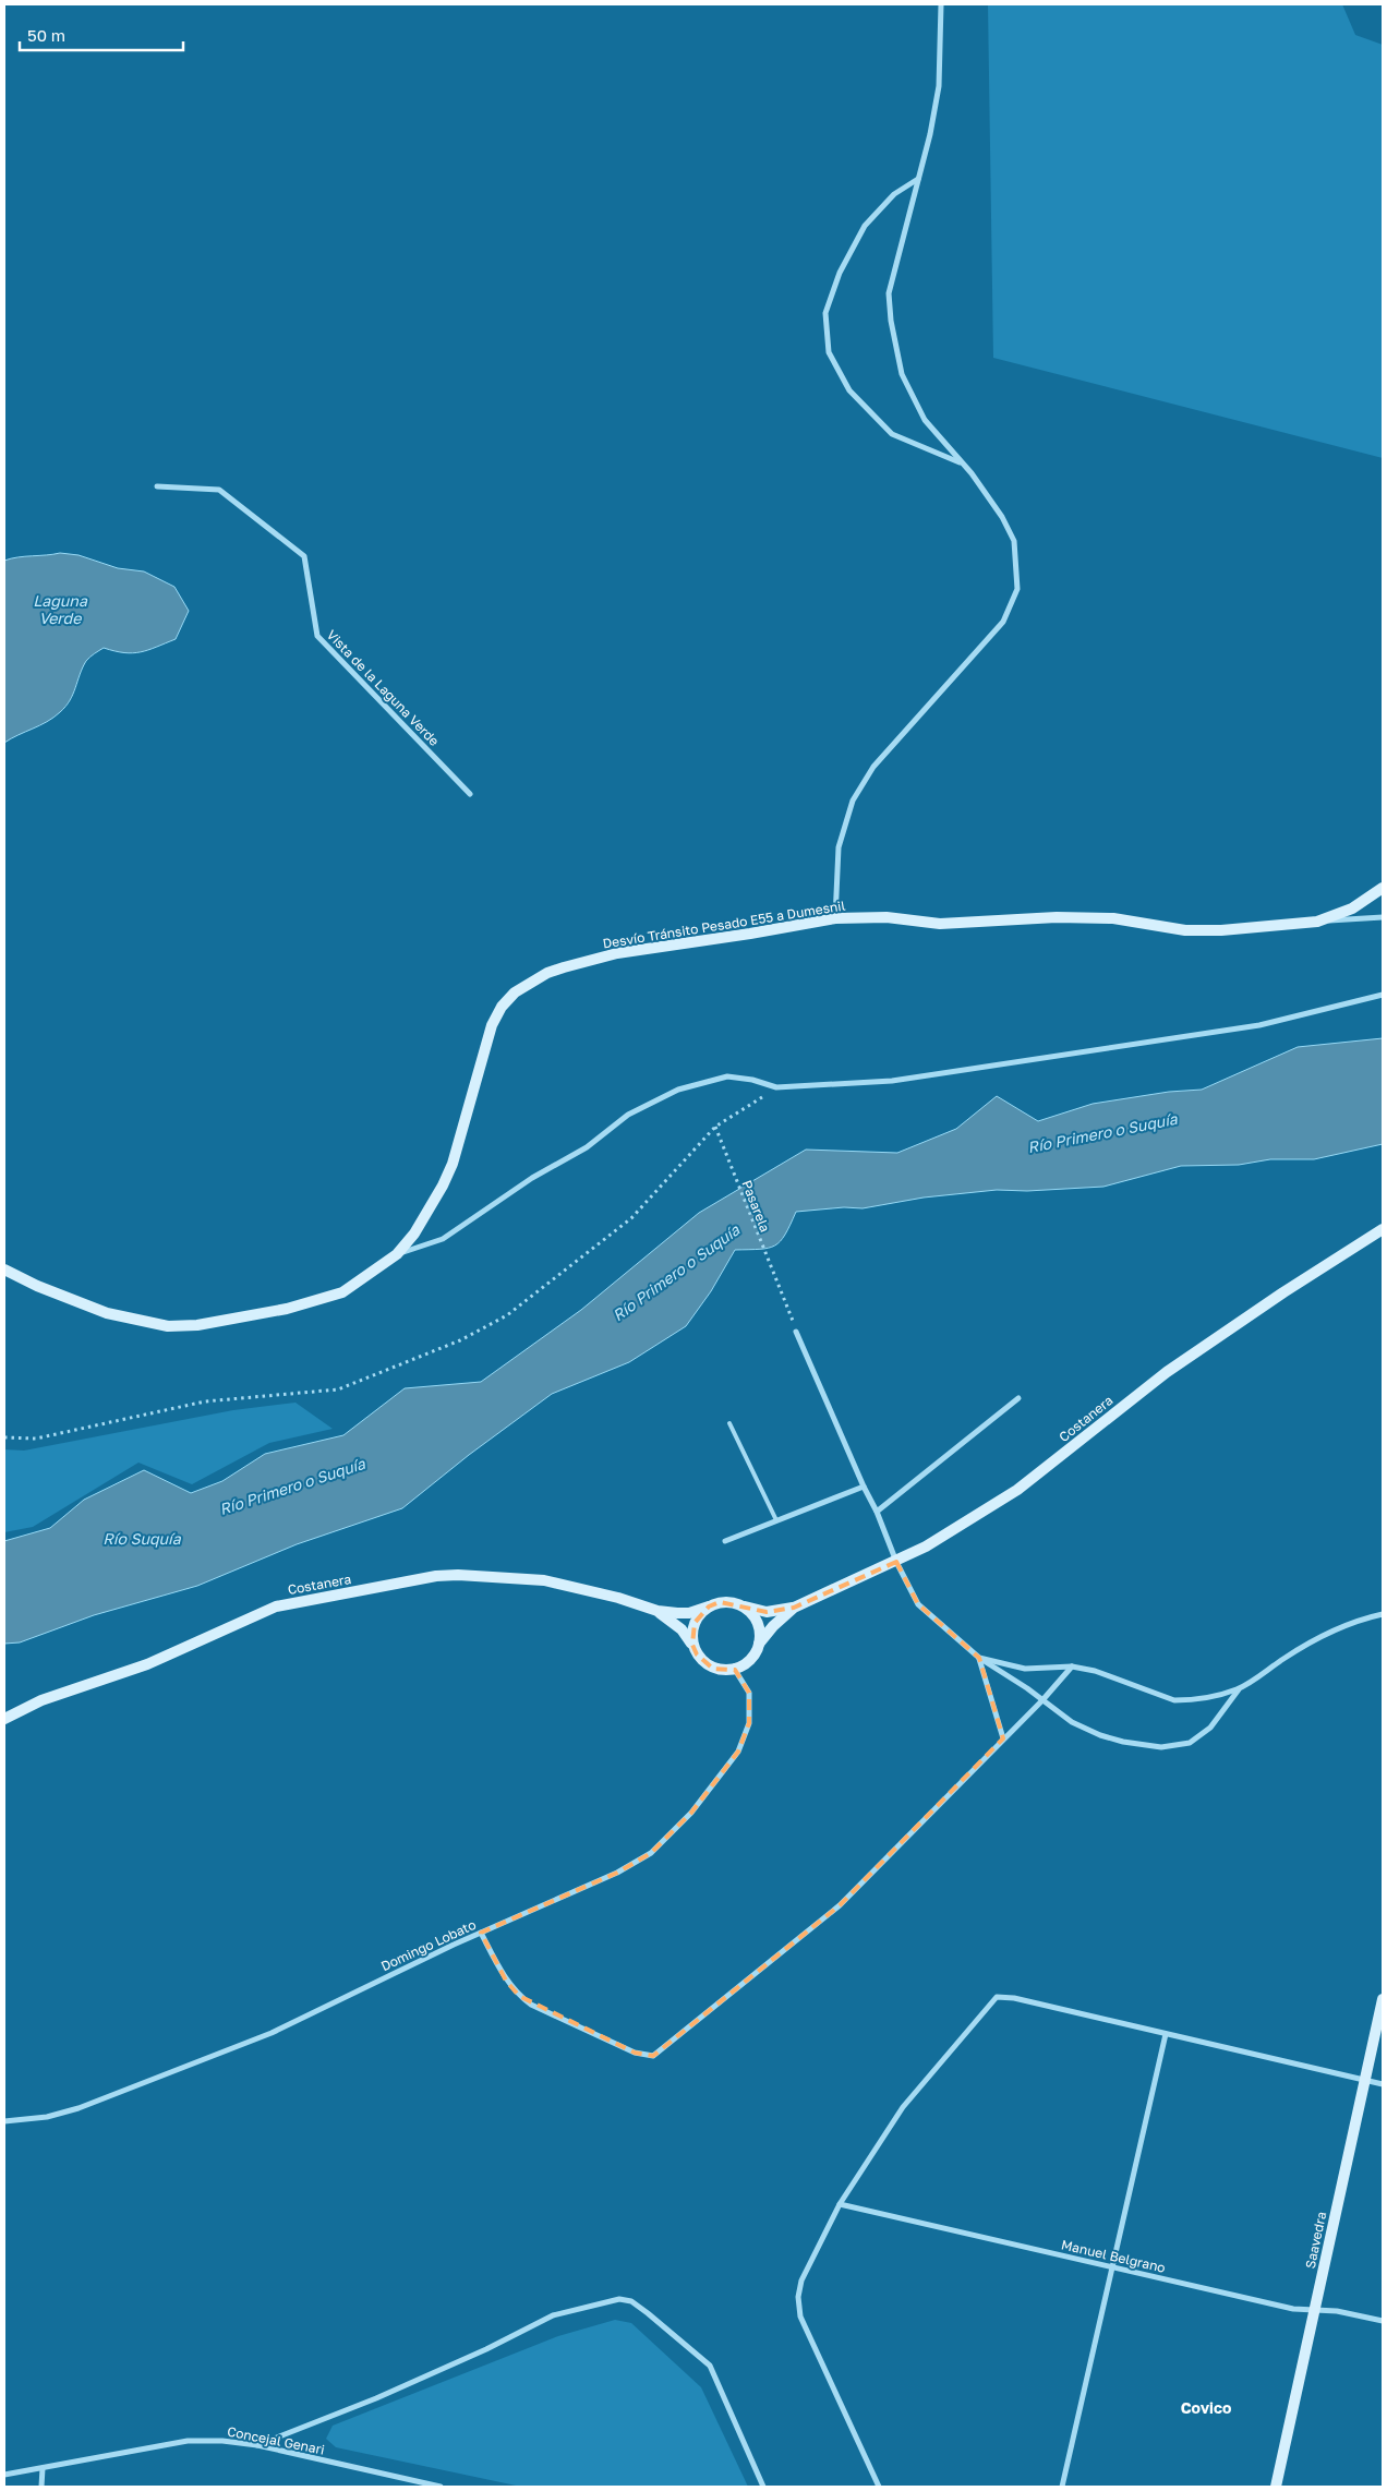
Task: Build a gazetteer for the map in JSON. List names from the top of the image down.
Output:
{
  "streets": {
    "street": [
      "Vista de la Laguna Verde",
      "Desvío Tránsito Pesado E55 a Dumesnil",
      "Costanera",
      "Domingo Lobato",
      "Saavedra",
      "Manuel Belgrano",
      "Concejal Genari"
    ],
    "path": ["Pasarela"]
  },
  "crossings": [
    ["Costanera", "Domingo Lobato"],
    ["Saavedra", "Manuel Belgrano"]
  ],
  "districts": ["Covico"],
  "water": ["Laguna Verde", "Río Primero o Suquía", "Río Suquía"],
  "scale_bar": "50 m"
}
